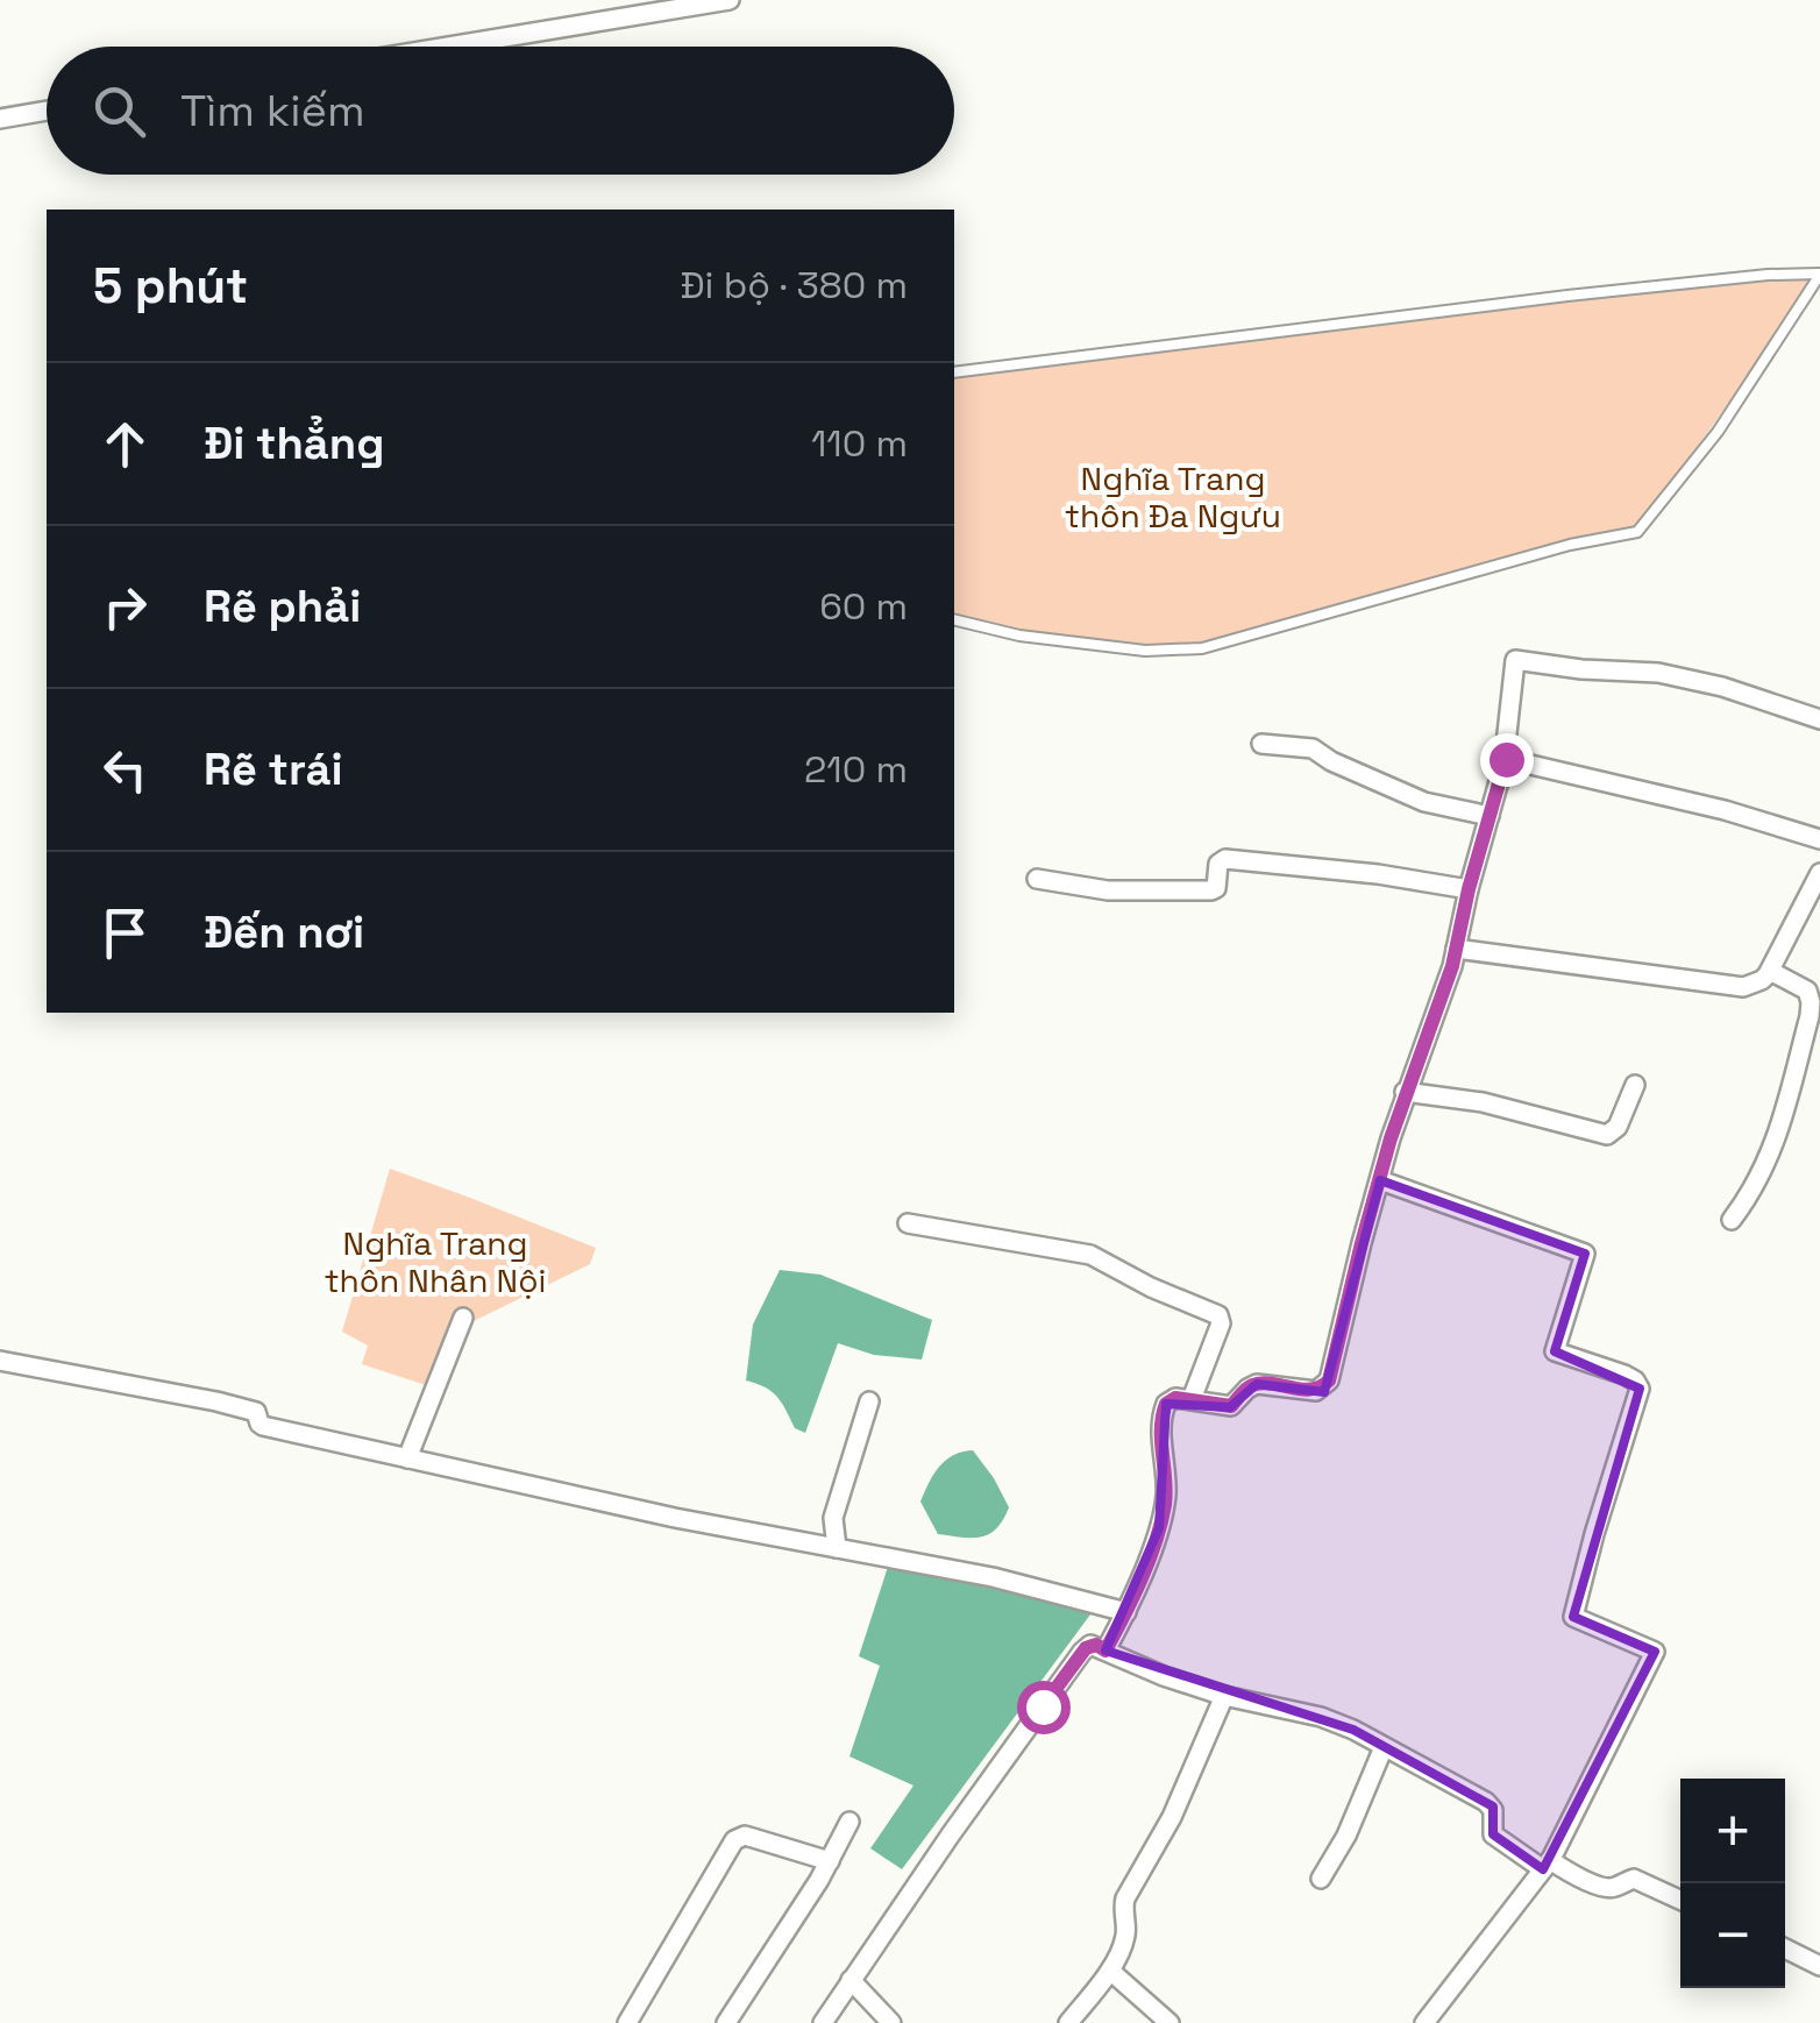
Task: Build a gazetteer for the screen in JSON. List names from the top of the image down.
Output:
{
  "parks": ["Nghĩa Trang thôn Đa Ngưu", "Nghĩa Trang thôn Nhân Nội"],
  "page": {
    "search": "Tìm kiếm",
    "heading": ["5 phút", "Đi bộ · 380 m"],
    "list": [
      ["Đi thẳng", "110 m"],
      ["Rẽ phải", "60 m"],
      ["Rẽ trái", "210 m"],
      "Đến nơi"
    ],
    "map_buttons": ["+", "−"]
  }
}
